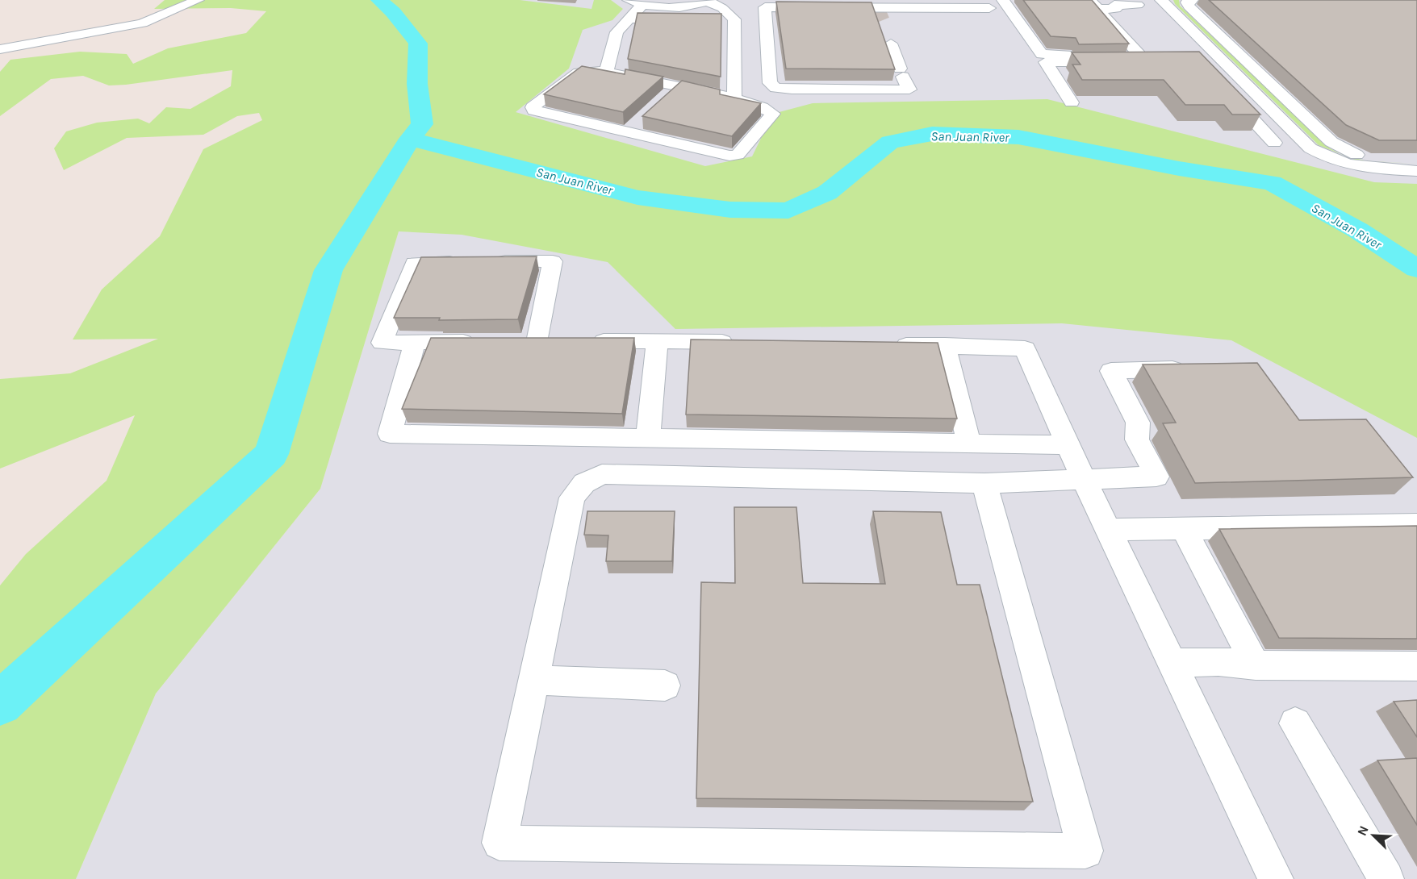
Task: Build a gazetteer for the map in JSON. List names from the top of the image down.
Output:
{
  "water": ["San Juan River"],
  "north": "top left"
}
